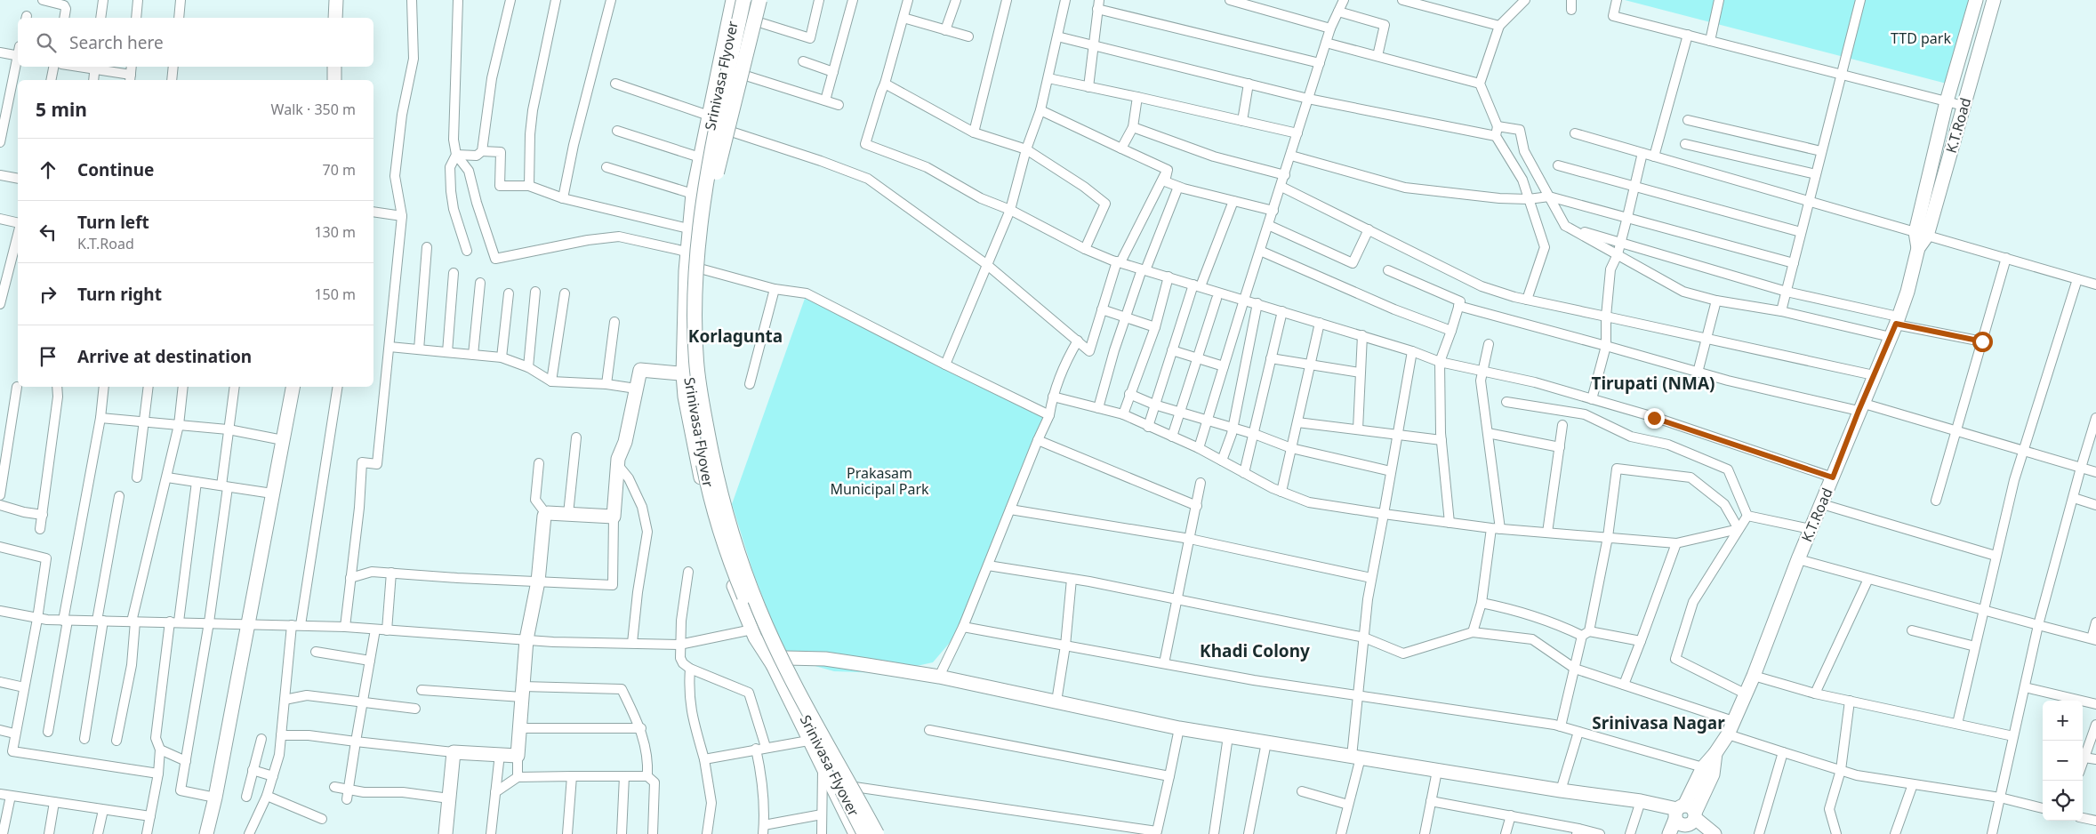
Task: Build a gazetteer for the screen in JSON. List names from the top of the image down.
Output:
{
  "streets": {
    "main road": ["Srinivasa Flyover"],
    "street": ["K.T.Road"]
  },
  "districts": [
    "Korlagunta",
    "Tirupati (NMA)",
    "Khadi Colony",
    "Srinivasa Nagar"
  ],
  "parks": ["TTD park", "Prakasam Municipal Park"],
  "page": {
    "search": "Search here",
    "heading": ["5 min", "Walk · 350 m"],
    "list": [
      ["Continue", "70 m"],
      ["Turn left", "K.T.Road", "130 m"],
      ["Turn right", "150 m"],
      "Arrive at destination"
    ],
    "map_buttons": ["+", "−"]
  }
}
